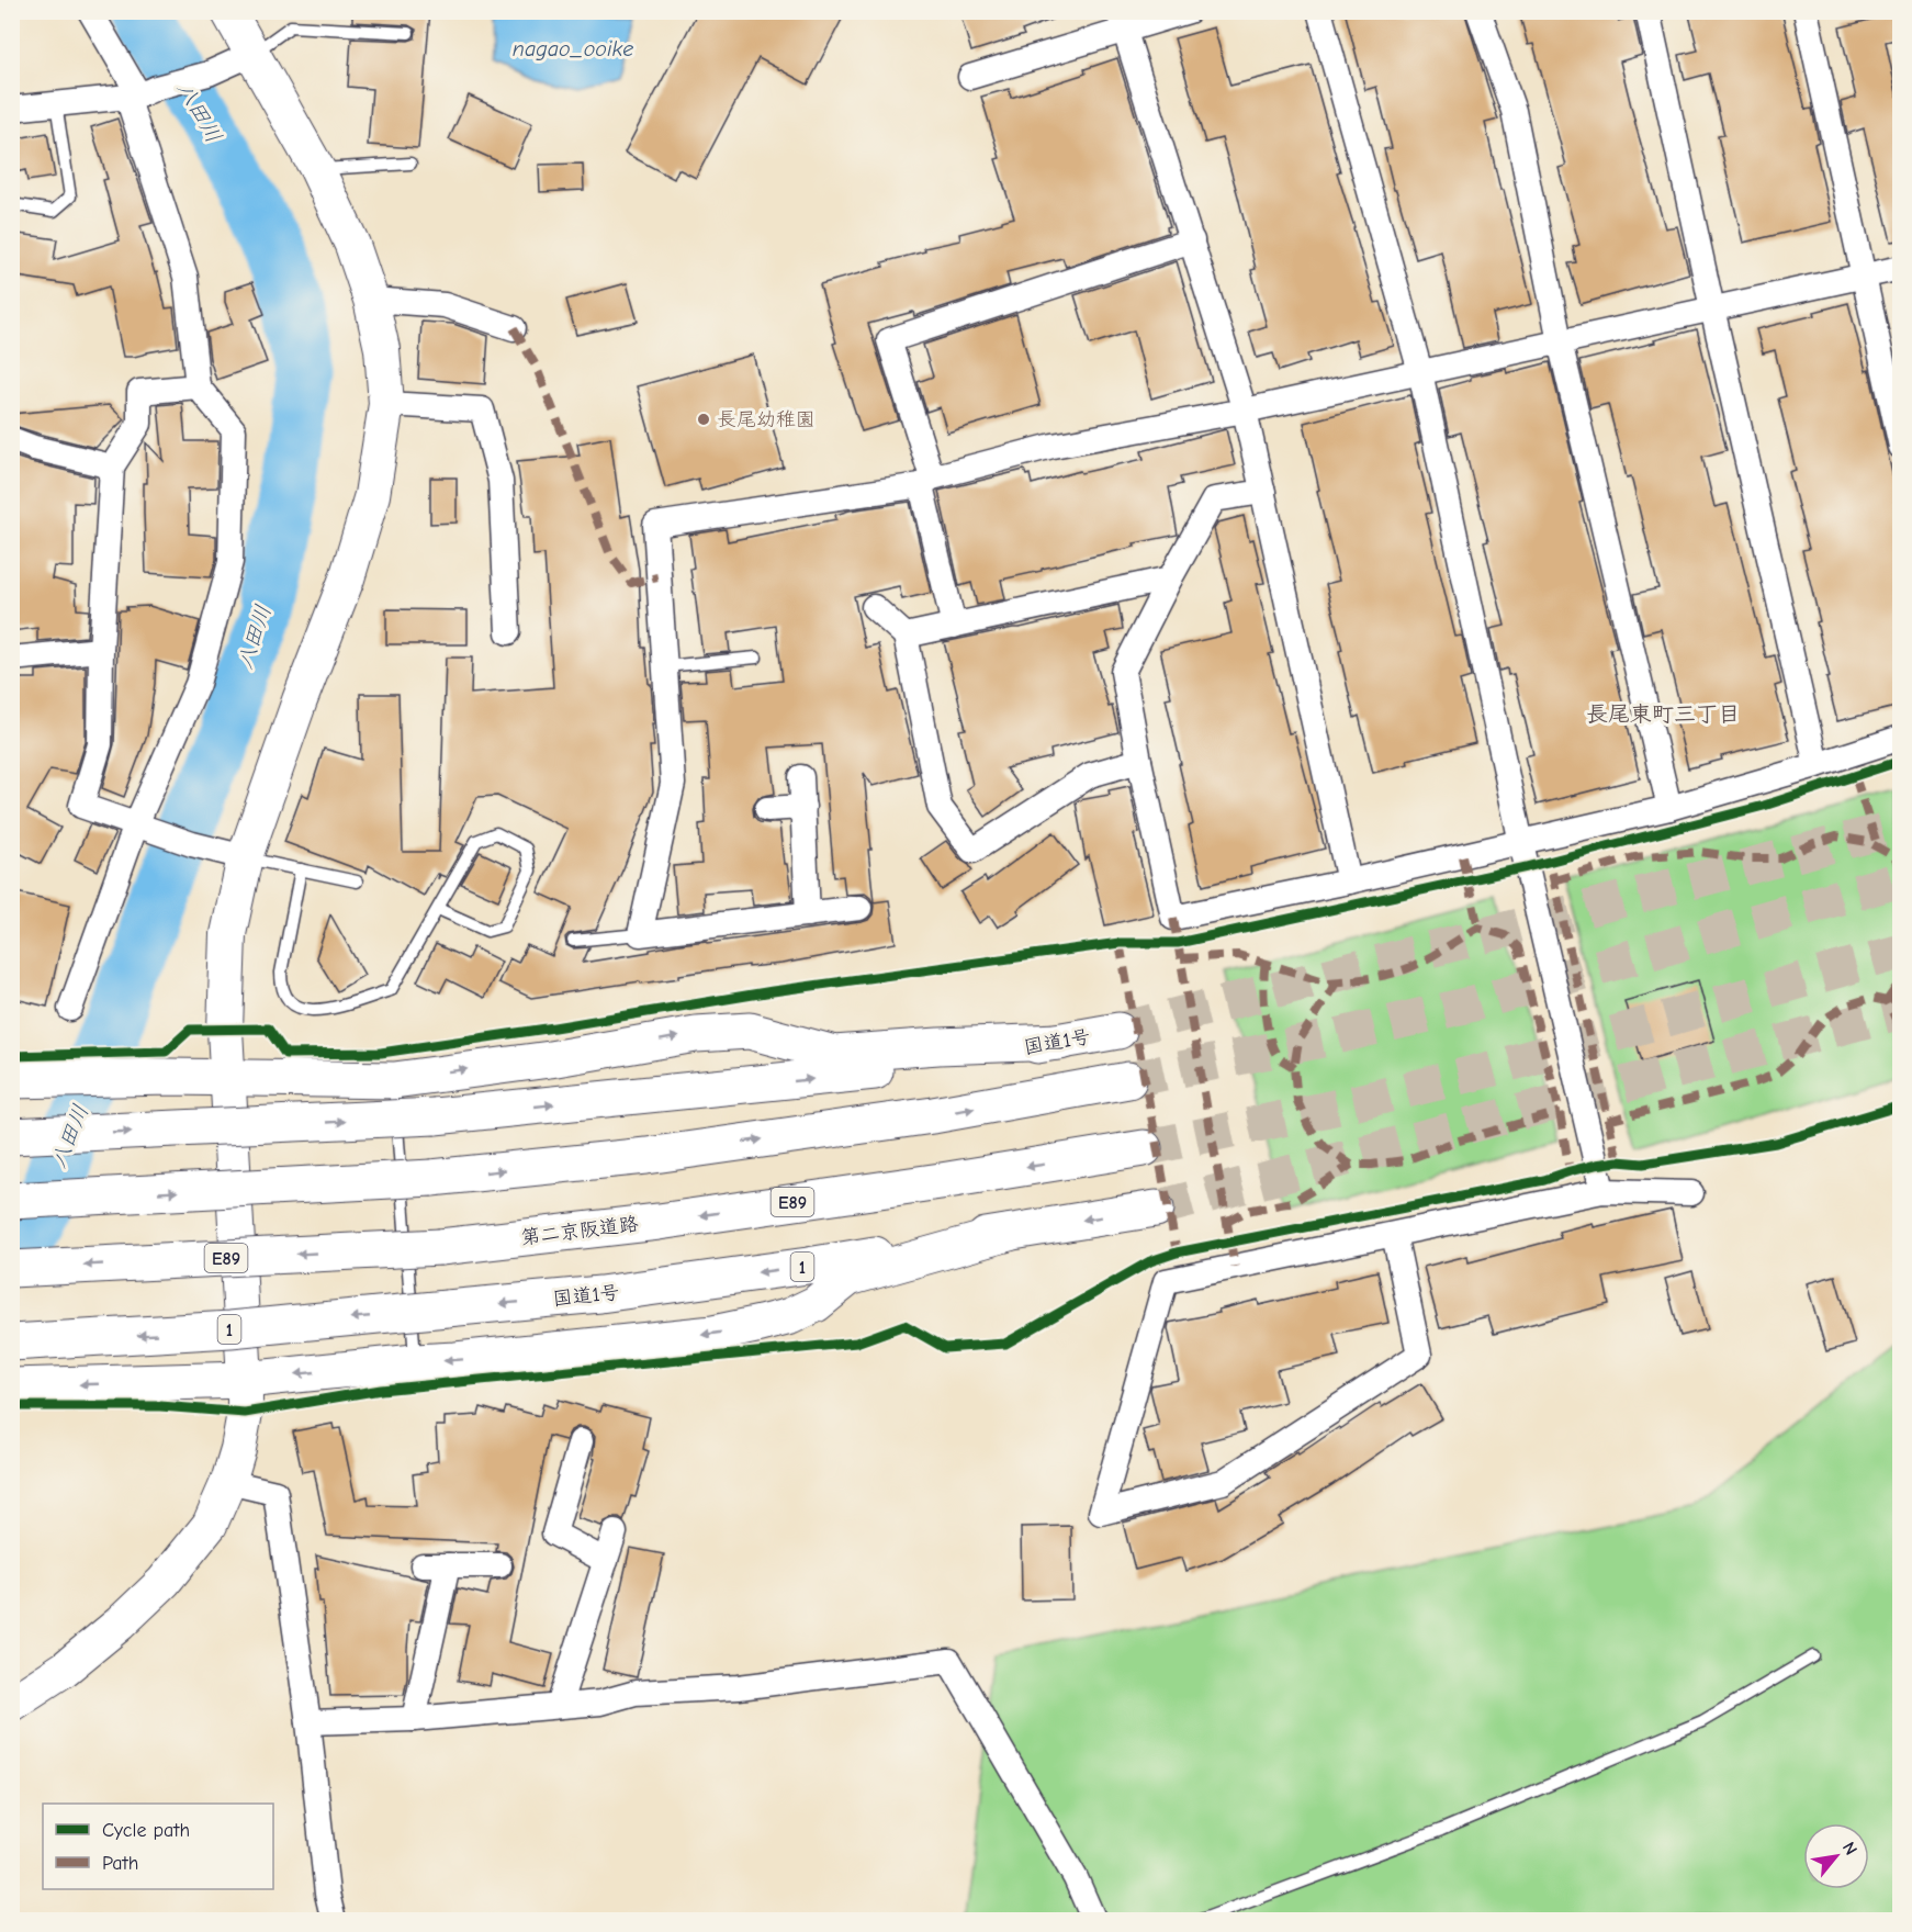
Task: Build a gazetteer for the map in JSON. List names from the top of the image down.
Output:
{
  "streets": {
    "highway": [
      "国道1号",
      "E89",
      "第二京阪道路",
      "1"
    ]
  },
  "districts": ["長尾東町三丁目"],
  "water": ["nagao_ooike", "八田川"],
  "places": ["長尾幼稚園"],
  "legend": ["Cycle path", "Path"],
  "north": "top right"
}
